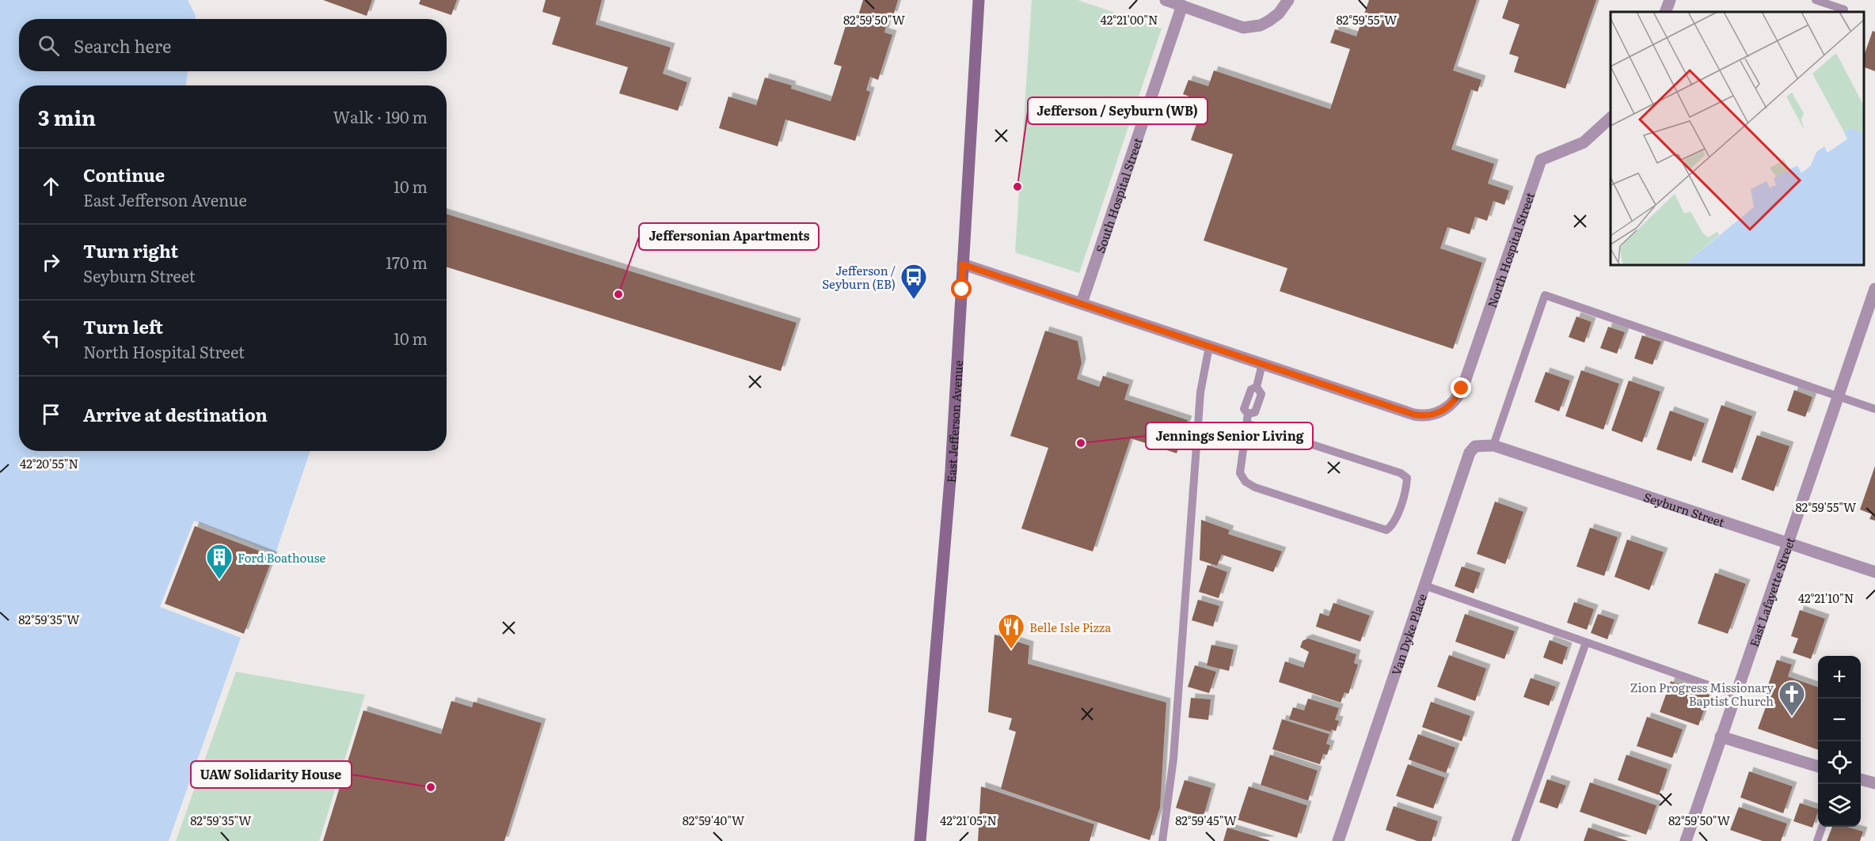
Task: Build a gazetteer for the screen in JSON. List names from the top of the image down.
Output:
{
  "streets": {
    "main road": ["East Jefferson Avenue"],
    "street": [
      "South Hospital Street",
      "North Hospital Street",
      "Seyburn Street",
      "East Lafayette Street",
      "Van Dyke Place"
    ]
  },
  "crossings": [
    ["Seyburn Street", "East Lafayette Street"],
    ["Seyburn Street", "Van Dyke Place"]
  ],
  "places": {
    "other": [
      "Jefferson / Seyburn (WB)",
      "Jeffersonian Apartments",
      "Jennings Senior Living",
      "UAW Solidarity House"
    ],
    "bus stop": ["Jefferson / Seyburn (EB)"],
    "building": ["Ford Boathouse"],
    "restaurant": ["Belle Isle Pizza"],
    "church": ["Zion Progress Missionary Baptist Church"]
  },
  "page": {
    "search": "Search here",
    "heading": ["3 min", "Walk · 190 m"],
    "list": [
      ["Continue", "East Jefferson Avenue", "10 m"],
      ["Turn right", "Seyburn Street", "170 m"],
      ["Turn left", "North Hospital Street", "10 m"],
      "Arrive at destination"
    ],
    "map_buttons": ["+", "−"]
  },
  "coordinates": [
    "82°59'50\"W",
    "42°21'00\"N",
    "82°59'55\"W",
    "42°20'55\"N",
    "42°21'10\"N",
    "82°59'35\"W",
    "82°59'40\"W",
    "42°21'05\"N",
    "82°59'45\"W"
  ]
}
